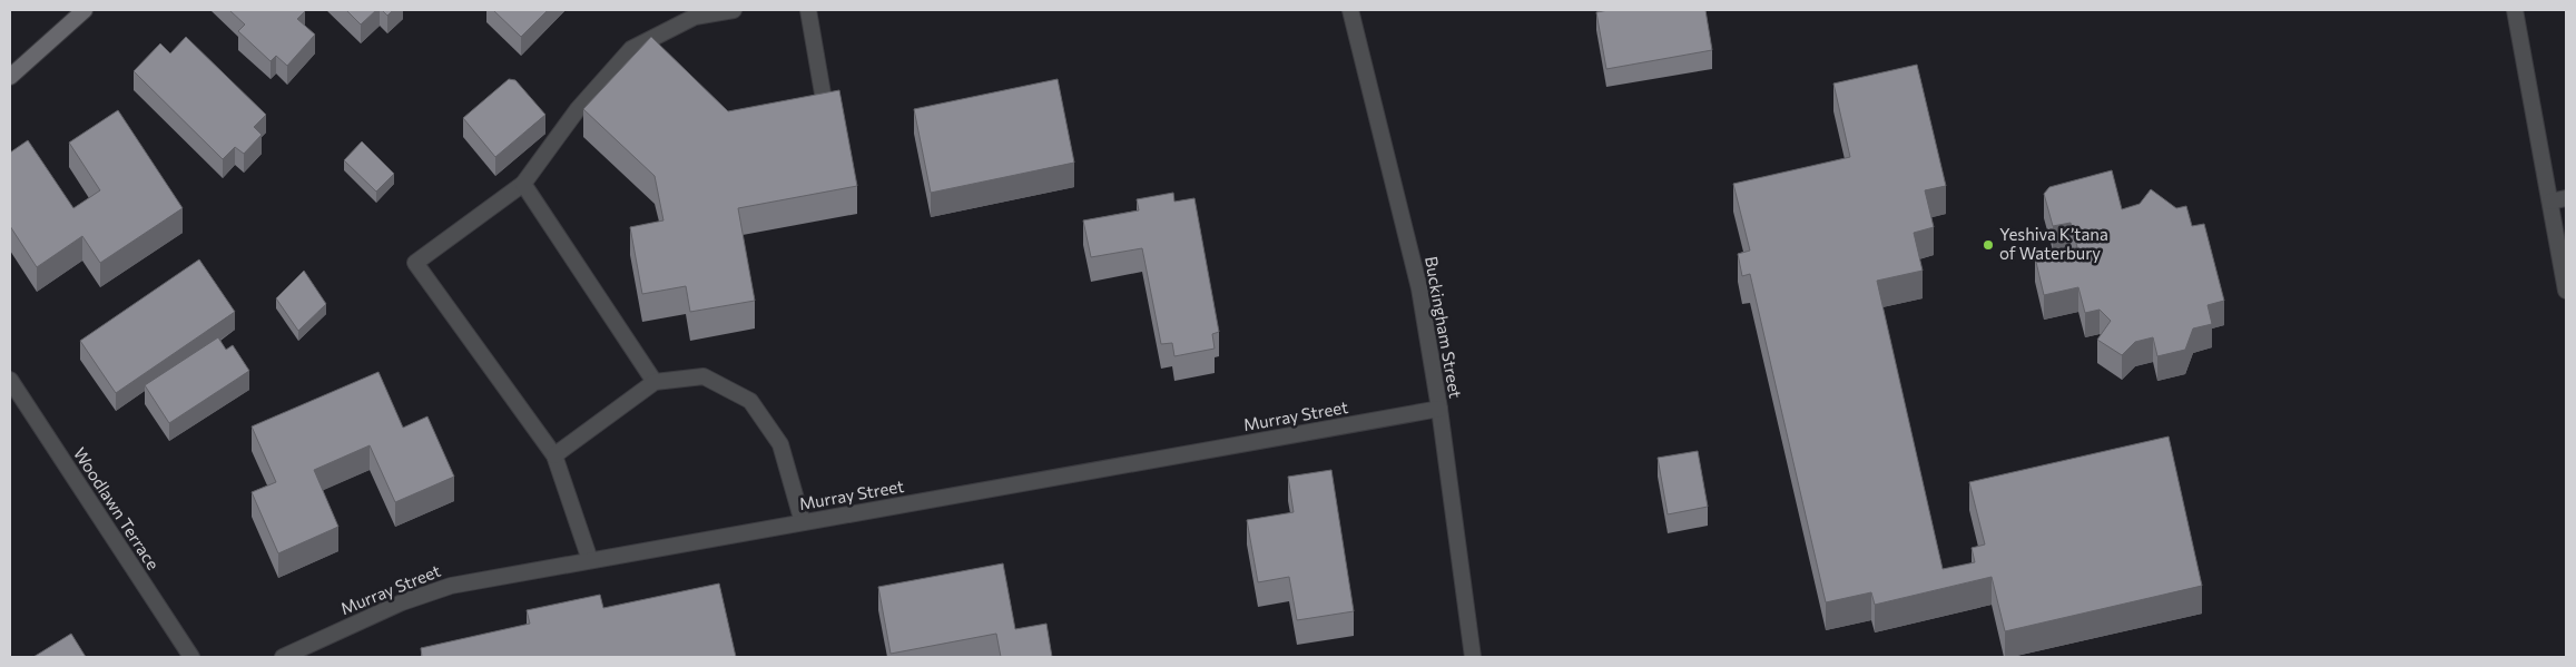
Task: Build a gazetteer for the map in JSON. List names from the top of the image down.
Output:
{
  "streets": {
    "street": ["Buckingham Street", "Murray Street", "Woodlawn Terrace"]
  },
  "crossings": [
    ["Buckingham Street", "Murray Street"]
  ],
  "places": ["Yeshiva K’tana of Waterbury"]
}
